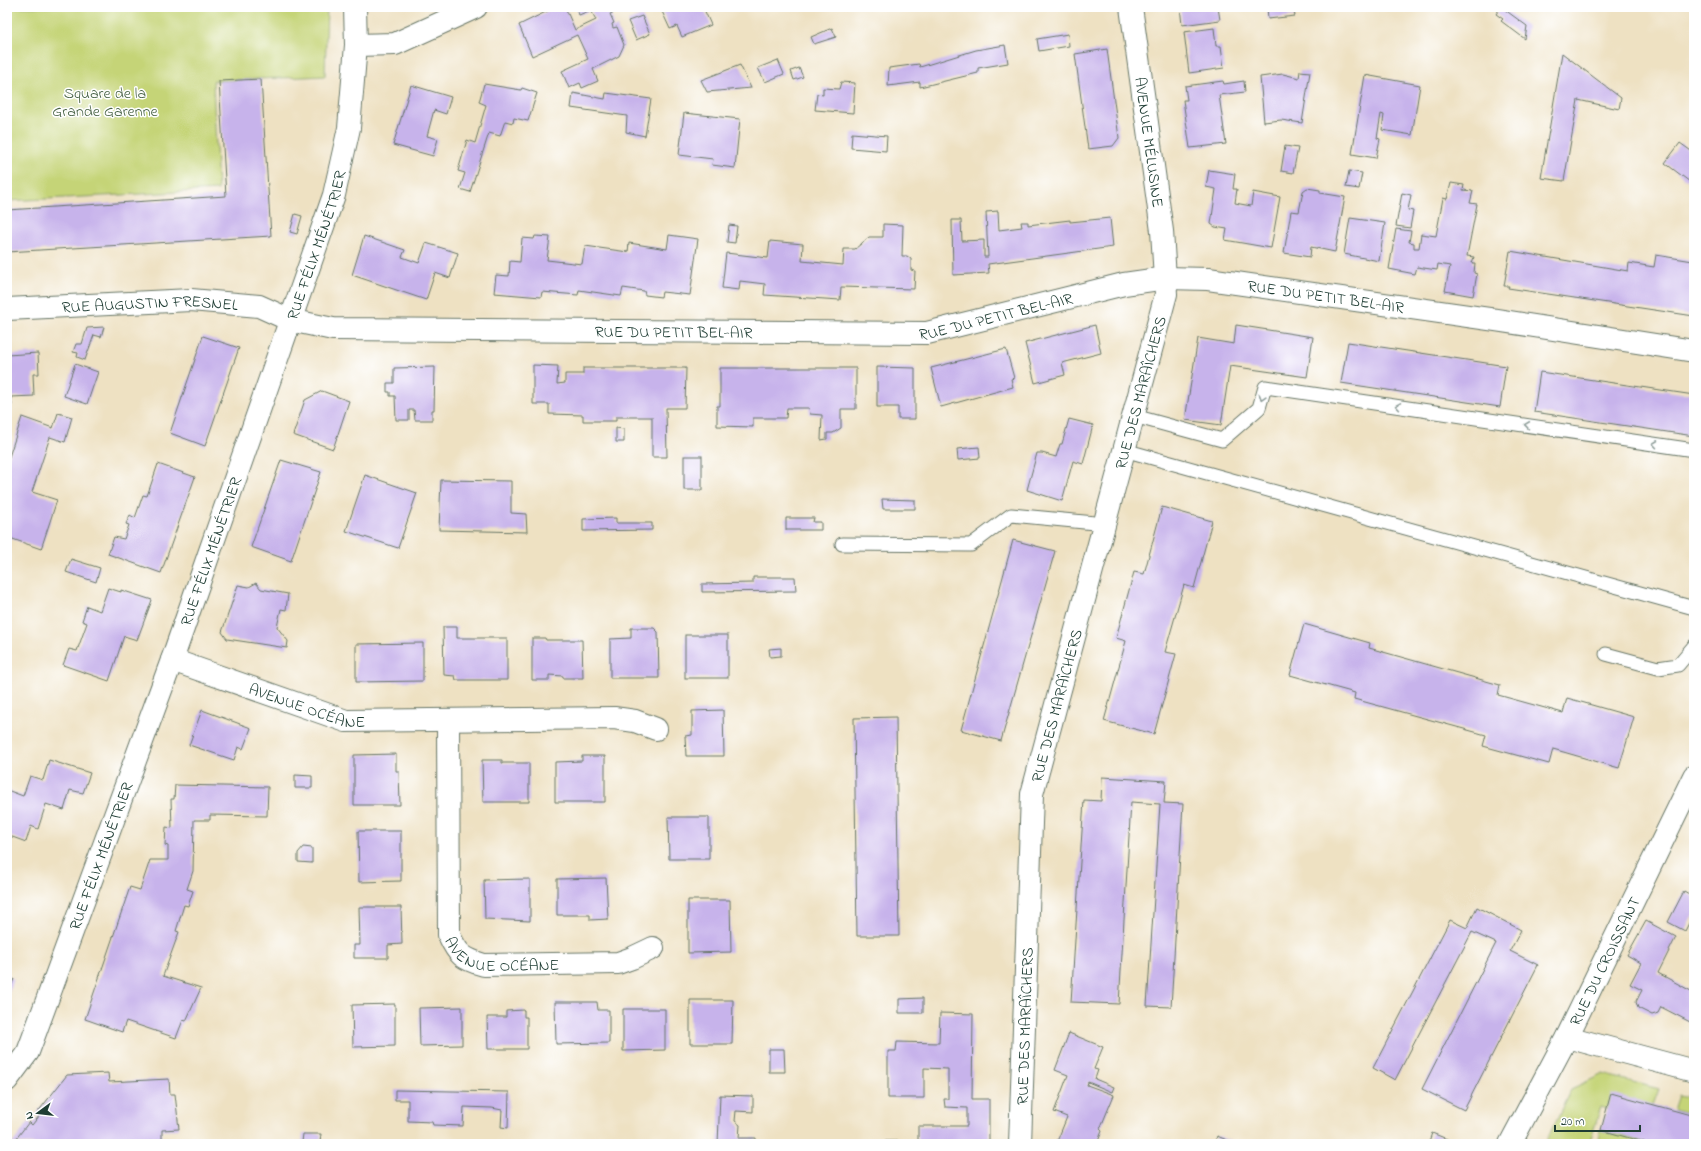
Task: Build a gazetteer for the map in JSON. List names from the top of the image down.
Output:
{
  "streets": {
    "street": [
      "AVENUE MÉLUSINE",
      "RUE FÉLIX MÉNÉTRIER",
      "RUE DU PETIT BEL-AIR",
      "RUE AUGUSTIN FRESNEL",
      "RUE DES MARAÎCHERS",
      "AVENUE OCÉANE",
      "RUE DU CROISSANT"
    ]
  },
  "crossings": [
    ["AVENUE MÉLUSINE", "RUE DU PETIT BEL-AIR"],
    ["AVENUE MÉLUSINE", "RUE DES MARAÎCHERS"],
    ["RUE FÉLIX MÉNÉTRIER", "RUE DU PETIT BEL-AIR"],
    ["RUE FÉLIX MÉNÉTRIER", "RUE AUGUSTIN FRESNEL"],
    ["RUE FÉLIX MÉNÉTRIER", "AVENUE OCÉANE"],
    ["RUE DU PETIT BEL-AIR", "RUE AUGUSTIN FRESNEL"],
    ["RUE DU PETIT BEL-AIR", "RUE DES MARAÎCHERS"]
  ],
  "parks": ["Square de la Grande Garenne"],
  "scale_bar": "20 m",
  "north": "left"
}
